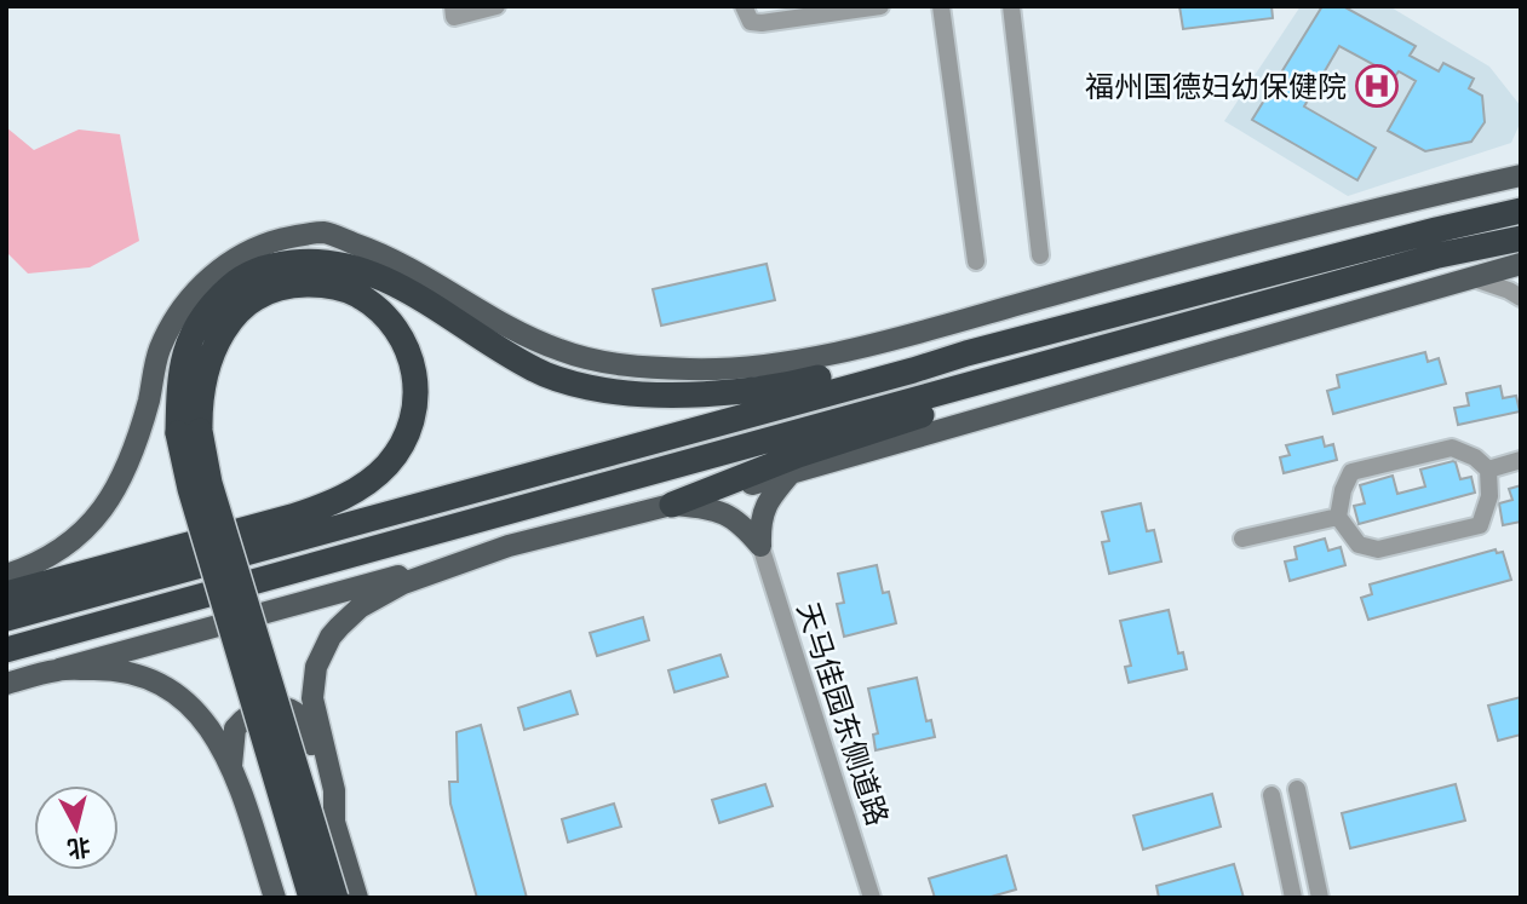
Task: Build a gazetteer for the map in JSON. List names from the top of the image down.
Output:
{
  "streets": {
    "street": ["天马佳园东侧道路"]
  },
  "places": {
    "hospital": ["福州国德妇幼保健院"]
  },
  "north": "bottom"
}
